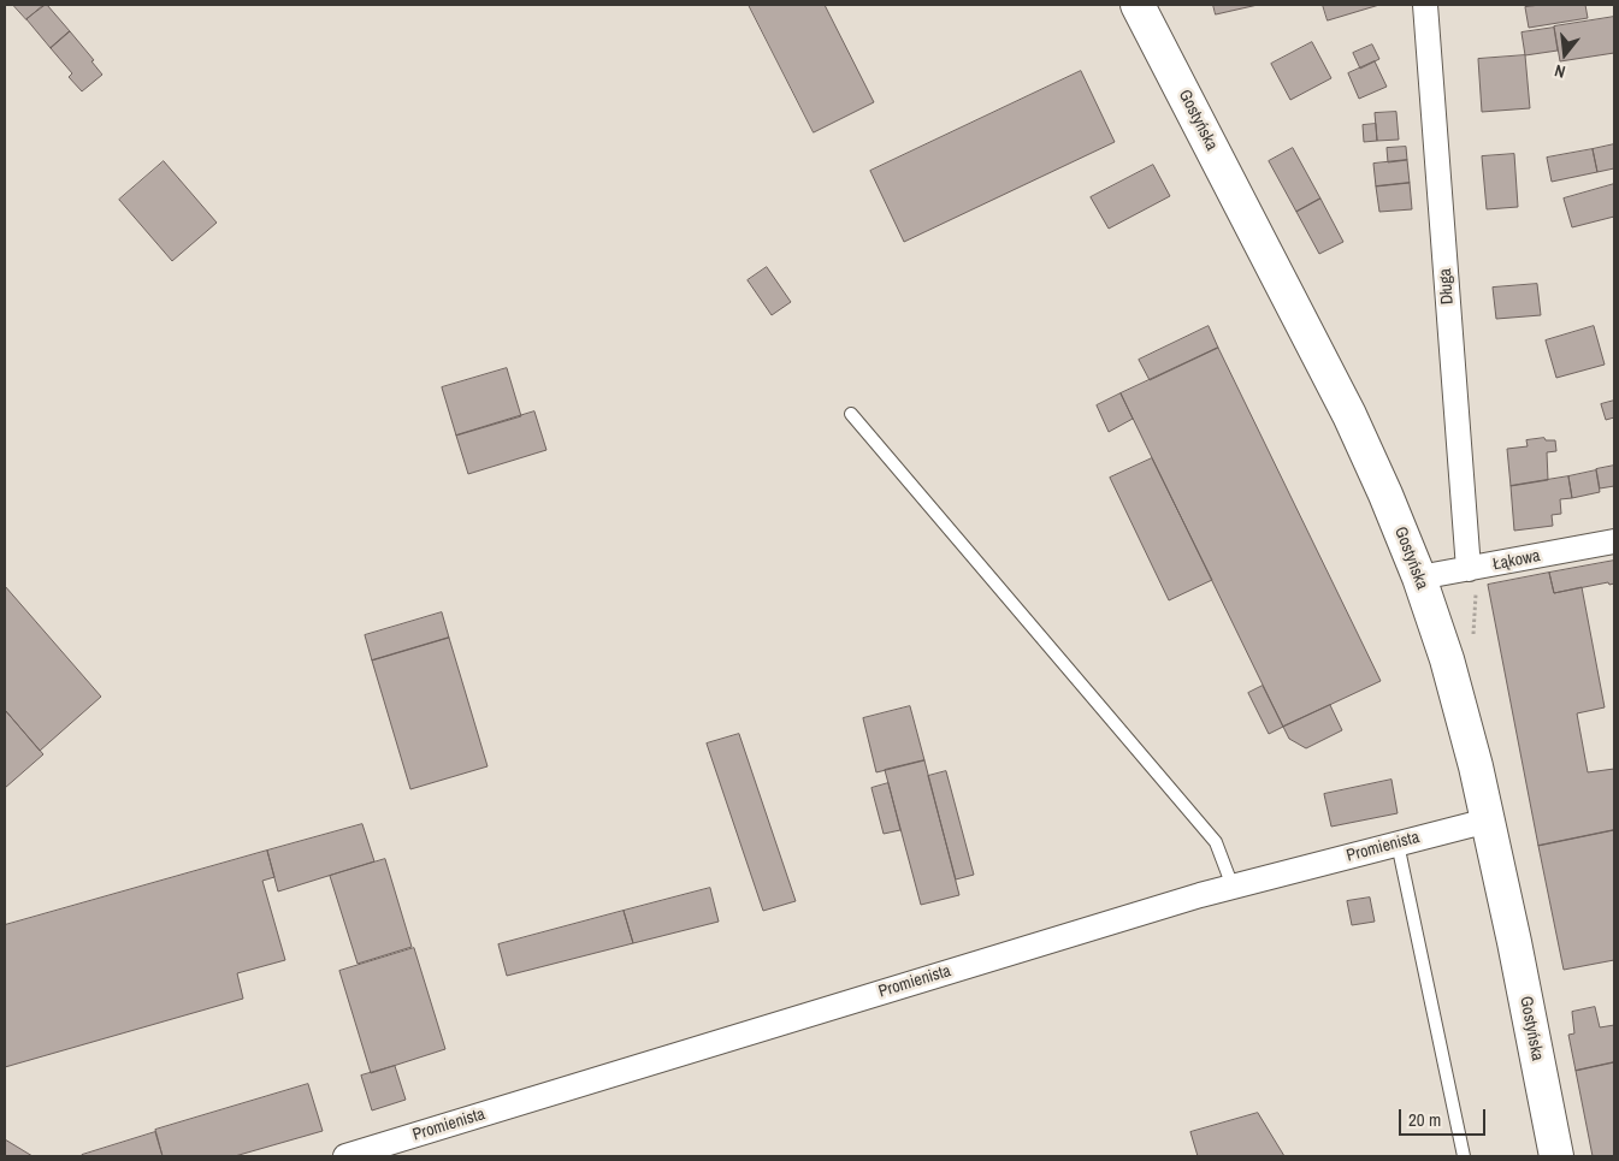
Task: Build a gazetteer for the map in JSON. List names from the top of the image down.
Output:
{
  "streets": {
    "main road": ["Gostyńska"],
    "street": ["Długa", "Łąkowa", "Promienista"]
  },
  "crossings": [
    ["Gostyńska", "Łąkowa"],
    ["Gostyńska", "Promienista"],
    ["Długa", "Łąkowa"]
  ],
  "scale_bar": "20 m",
  "north": "bottom"
}
